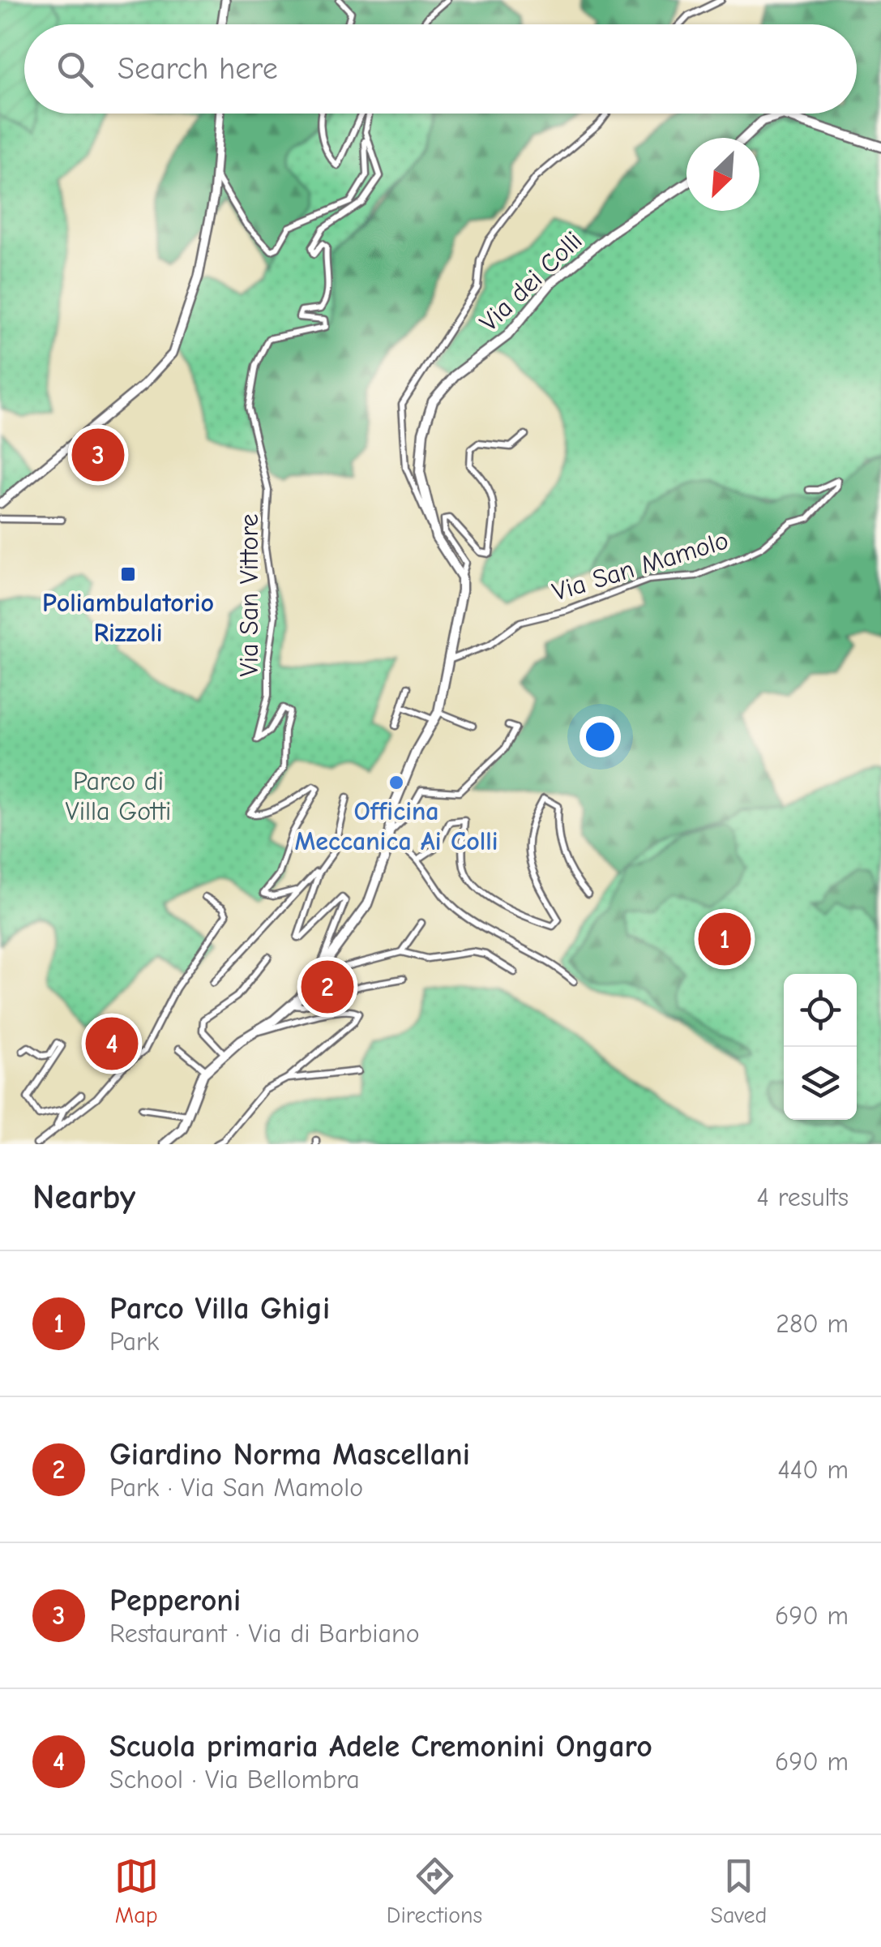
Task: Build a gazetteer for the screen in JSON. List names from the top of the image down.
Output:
{
  "streets": {
    "main road": ["Via dei Colli"],
    "street": ["Via San Mamolo", "Via San Vittore"]
  },
  "parks": ["Parco di Villa Gotti"],
  "places": {
    "transit": ["Poliambulatorio Rizzoli"],
    "other": ["Officina Meccanica Ai Colli"]
  },
  "north": "bottom left",
  "page": {
    "search": "Search here",
    "pins": [
      "3",
      "1",
      "2",
      "4"
    ],
    "heading": ["Nearby", "4 results"],
    "list": [
      {
        "mark": "1",
        "name": "Parco Villa Ghigi",
        "note": "Park",
        "value": "280 m"
      },
      {
        "mark": "2",
        "name": "Giardino Norma Mascellani",
        "note": "Park · Via San Mamolo",
        "value": "440 m"
      },
      {
        "mark": "3",
        "name": "Pepperoni",
        "note": "Restaurant · Via di Barbiano",
        "value": "690 m"
      },
      {
        "mark": "4",
        "name": "Scuola primaria Adele Cremonini Ongaro",
        "note": "School · Via Bellombra",
        "value": "690 m"
      }
    ],
    "nav": ["Map", "Directions", "Saved"]
  }
}
